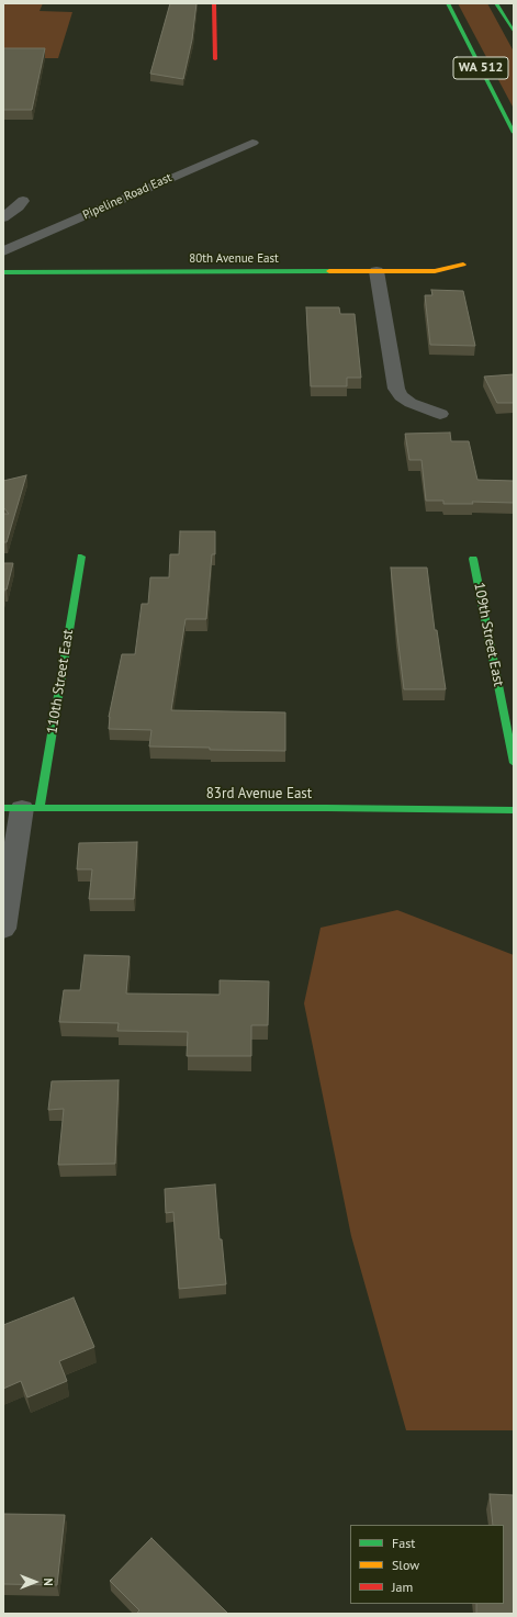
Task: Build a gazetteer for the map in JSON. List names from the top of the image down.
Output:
{
  "streets": {
    "main road": [
      "WA 512",
      "80th Avenue East",
      "109th Street East",
      "110th Street East",
      "83rd Avenue East"
    ],
    "street": ["Pipeline Road East"]
  },
  "crossings": [
    ["110th Street East", "83rd Avenue East"]
  ],
  "legend": ["Fast", "Slow", "Jam"],
  "north": "right"
}
